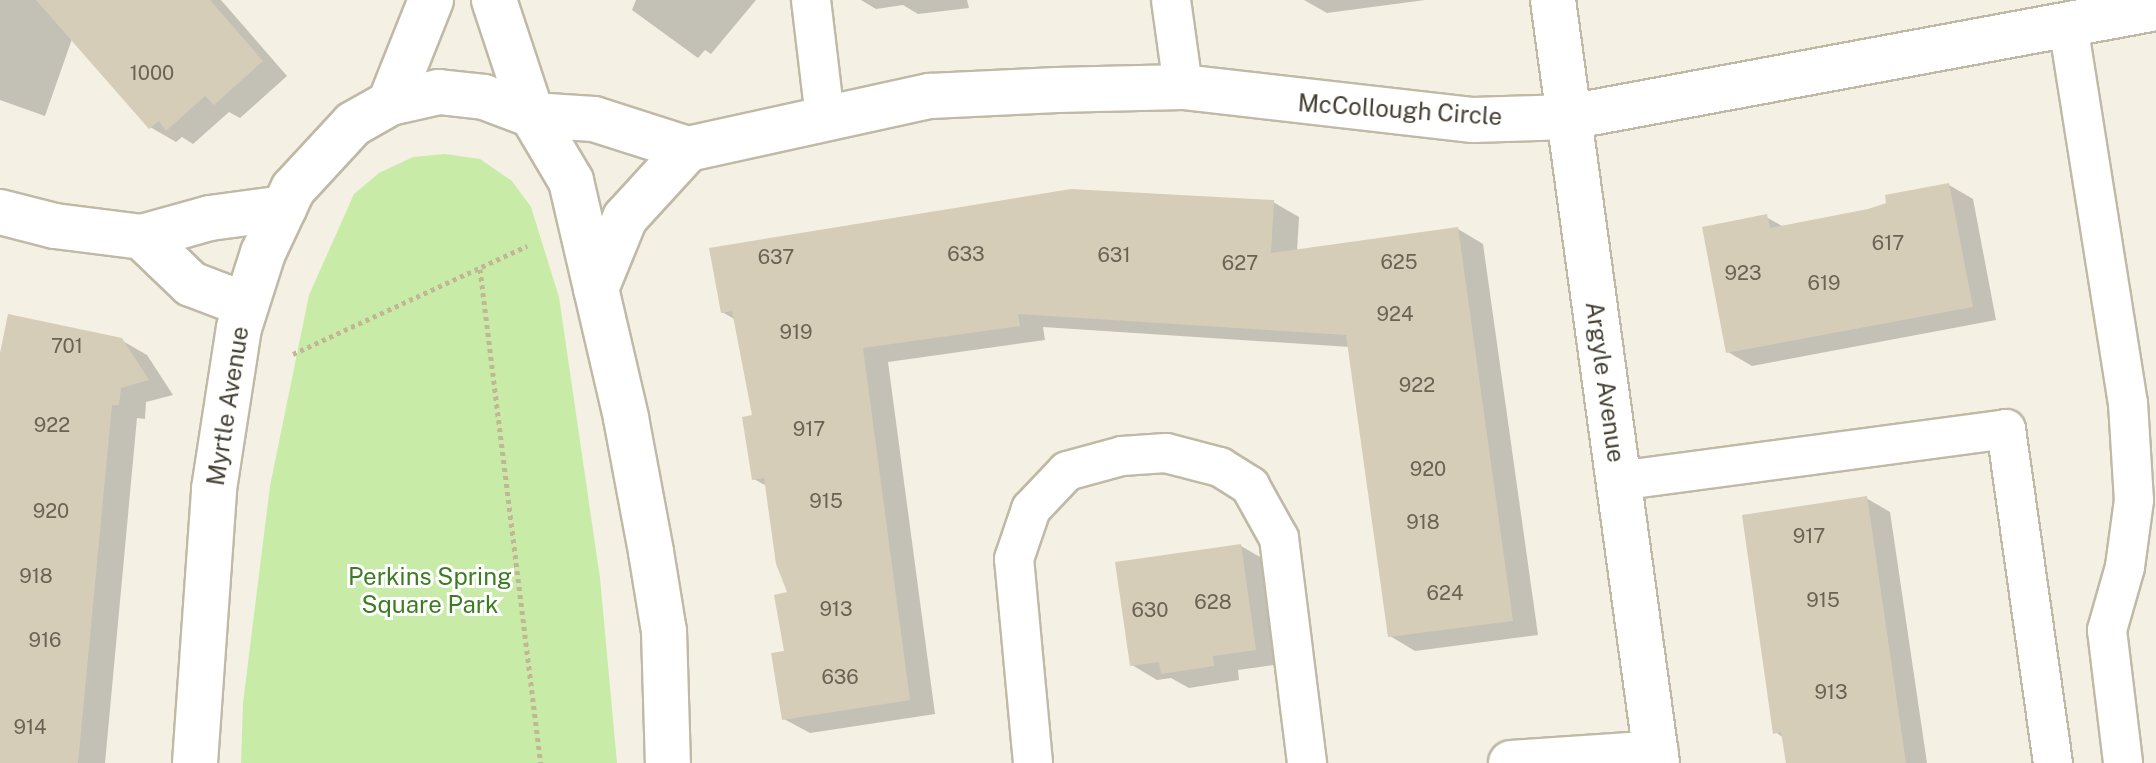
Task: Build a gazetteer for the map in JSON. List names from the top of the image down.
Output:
{
  "streets": {
    "street": ["McCollough Circle", "Argyle Avenue", "Myrtle Avenue"]
  },
  "crossings": [
    ["McCollough Circle", "Argyle Avenue"]
  ],
  "parks": ["Perkins Spring Square Park"],
  "house_numbers": [
    "1000",
    "617",
    "633",
    "631",
    "637",
    "625",
    "627",
    "923",
    "619",
    "924",
    "919",
    "701",
    "922",
    "922",
    "917",
    "920",
    "915",
    "920",
    "918",
    "917",
    "918",
    "624",
    "915",
    "628",
    "913",
    "630",
    "916",
    "636",
    "913",
    "914"
  ]
}
